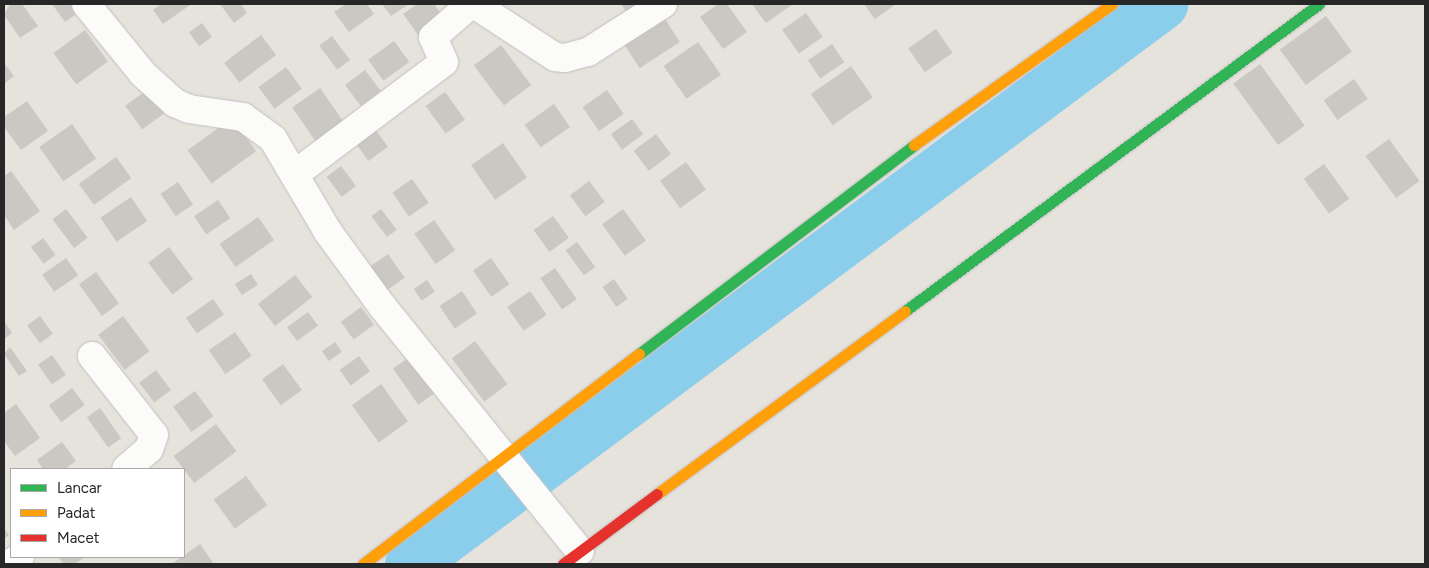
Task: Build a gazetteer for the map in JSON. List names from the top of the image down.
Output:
{
  "legend": ["Lancar", "Padat", "Macet"]
}
